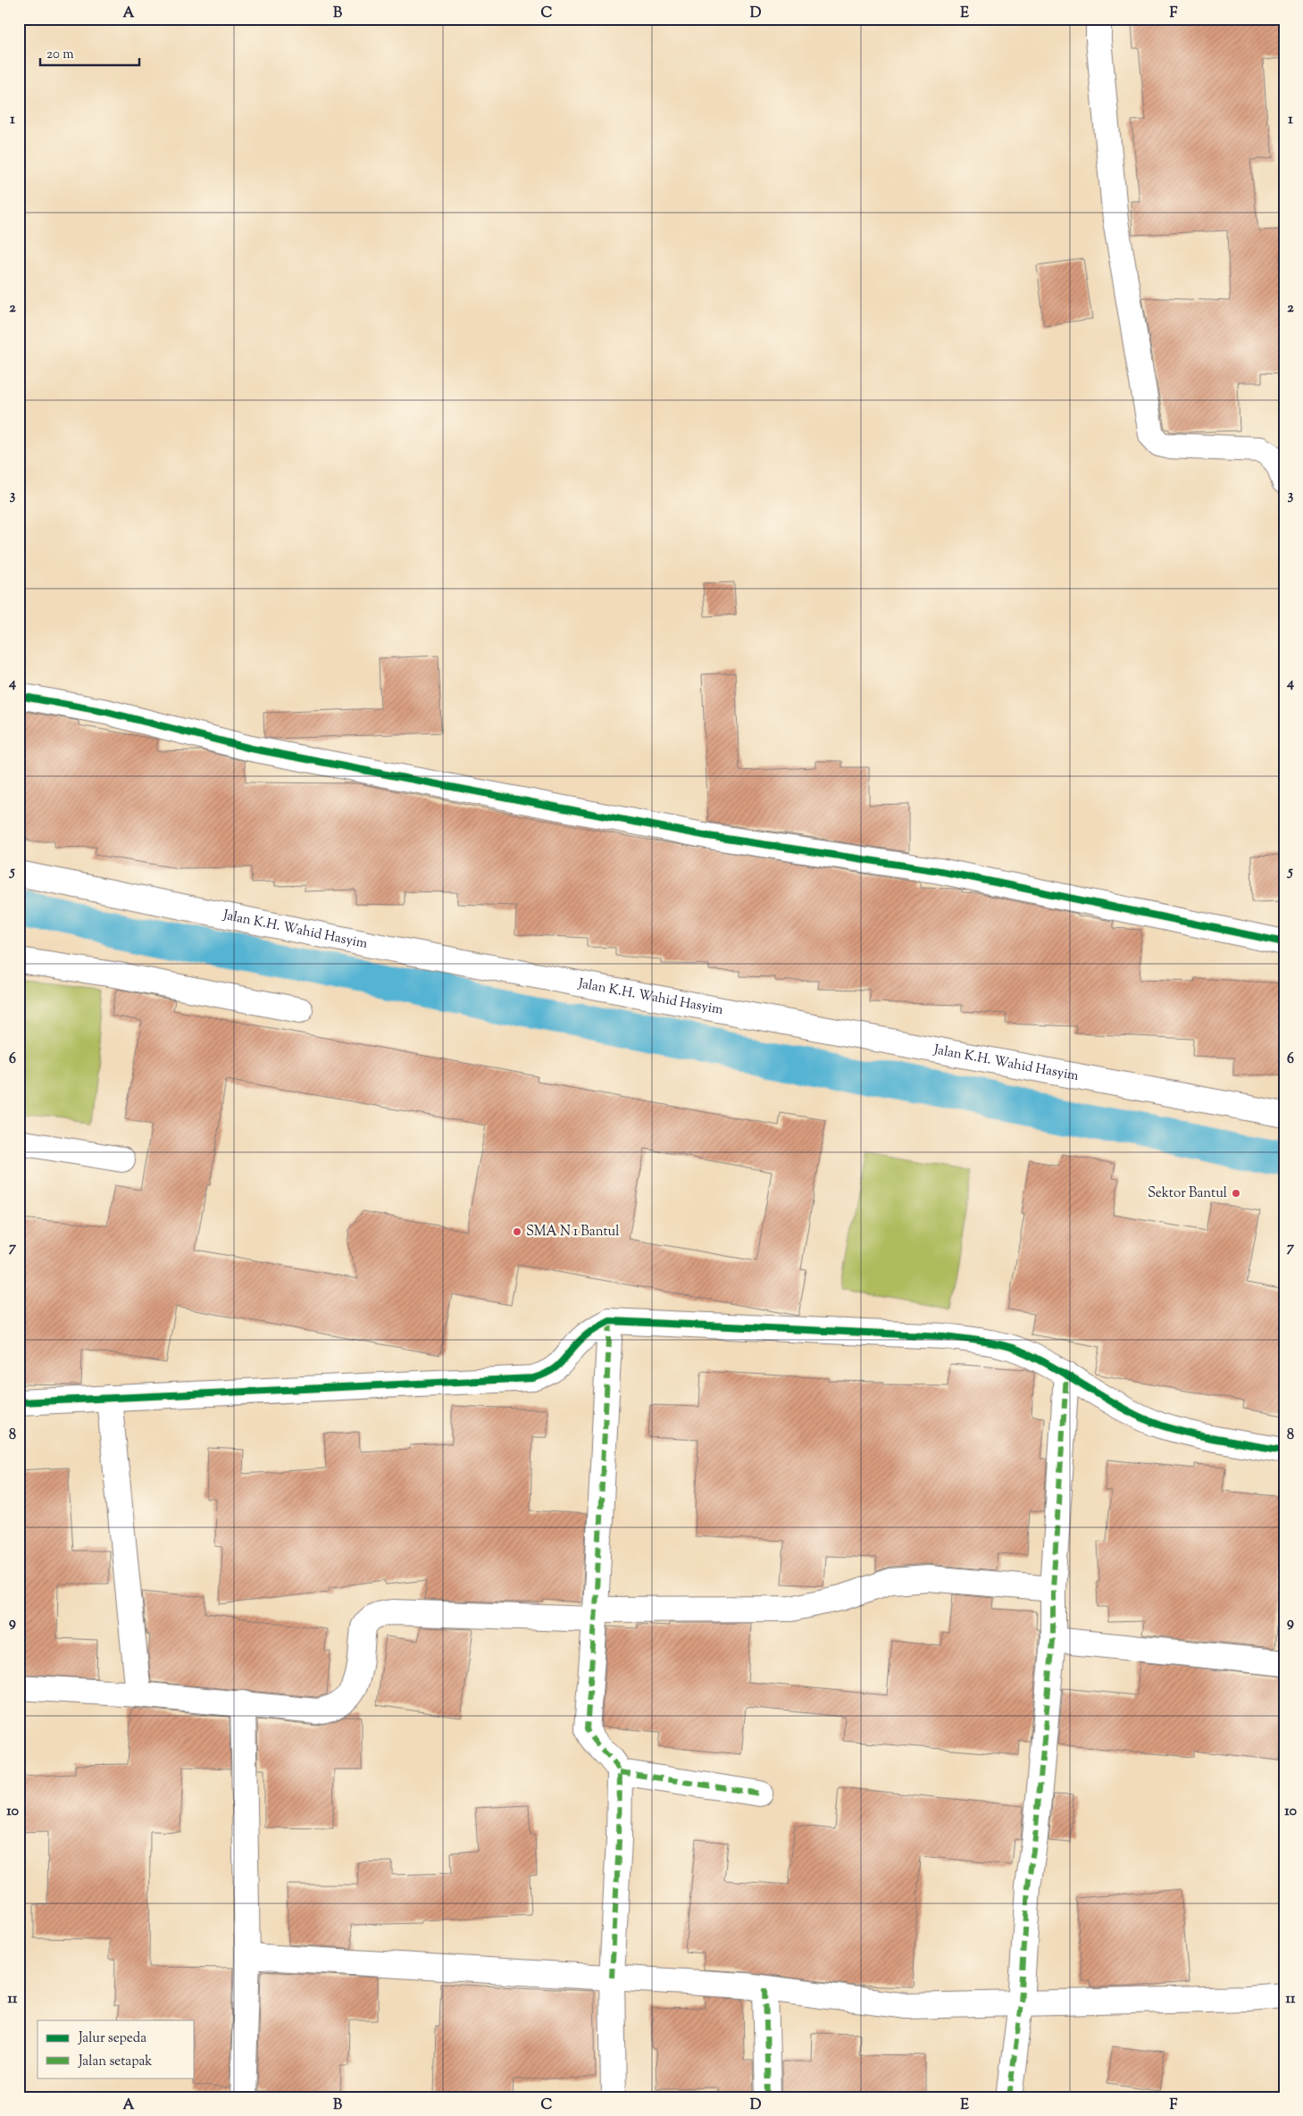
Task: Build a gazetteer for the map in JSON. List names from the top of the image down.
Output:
{
  "streets": {
    "street": ["Jalan K.H. Wahid Hasyim"]
  },
  "places": ["Sektor Bantul", "SMA N 1 Bantul"],
  "legend": ["Jalur sepeda", "Jalan setapak"],
  "scale_bar": "20 m",
  "grid": {
    "columns": [
      "A",
      "B",
      "C",
      "D",
      "E",
      "F"
    ],
    "rows": [
      "1",
      "2",
      "3",
      "4",
      "5",
      "6",
      "7",
      "8",
      "9",
      "10",
      "11"
    ]
  }
}
